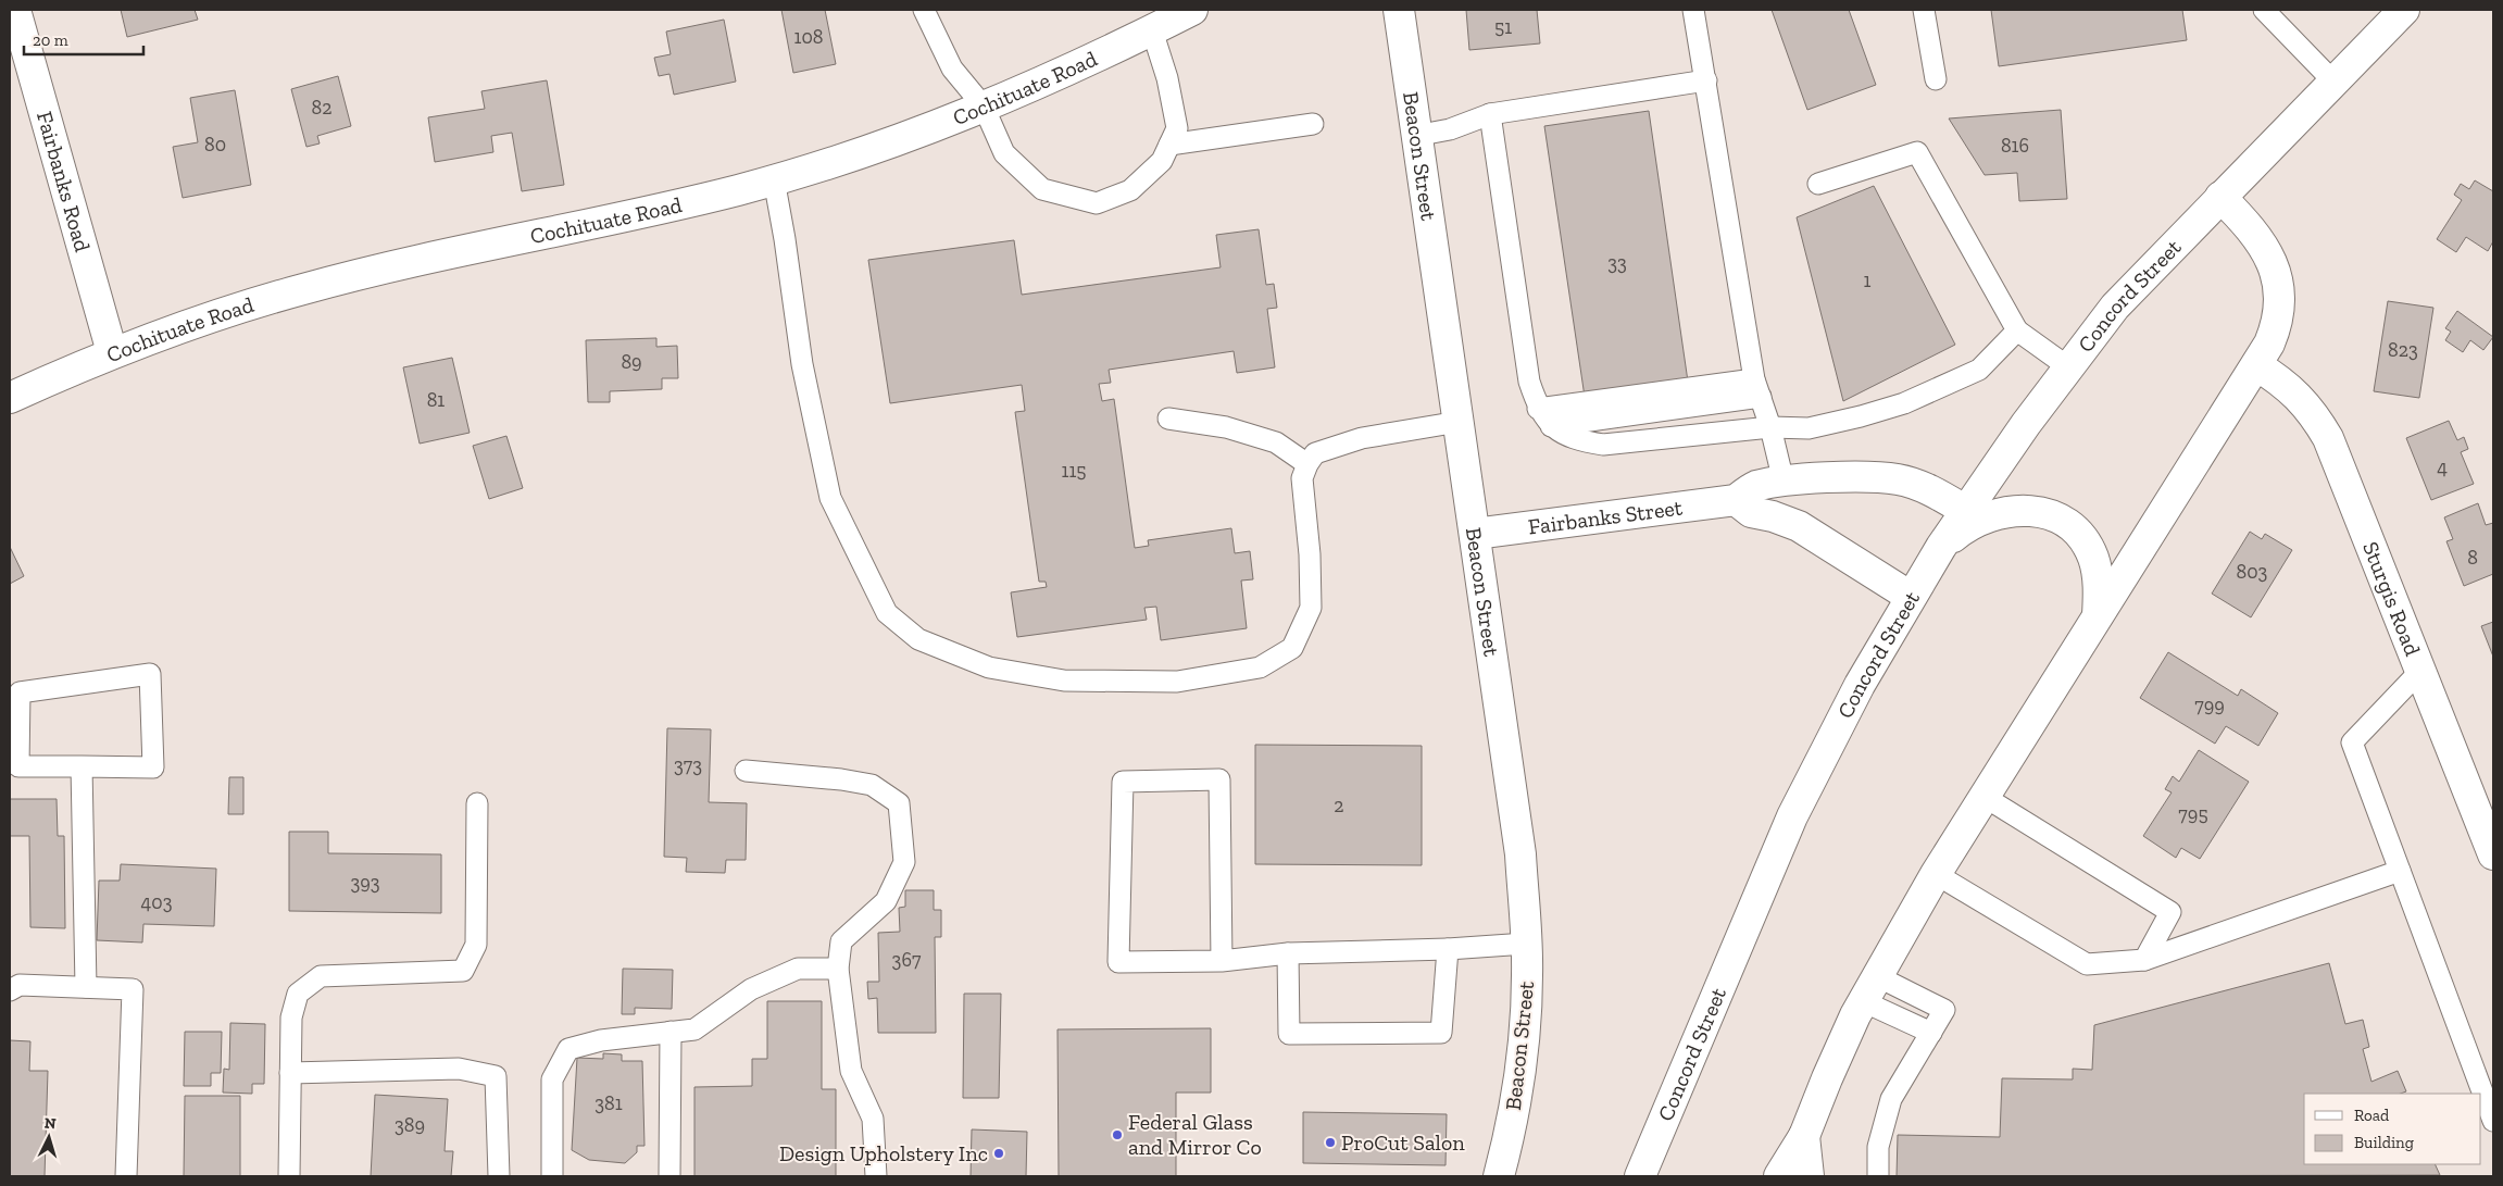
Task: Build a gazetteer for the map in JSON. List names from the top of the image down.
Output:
{
  "streets": {
    "main road": [
      "Cochituate Road",
      "Beacon Street",
      "Fairbanks Road",
      "Concord Street",
      "Fairbanks Street",
      "Sturgis Road"
    ]
  },
  "crossings": [
    ["Cochituate Road", "Fairbanks Road"],
    ["Beacon Street", "Fairbanks Street"],
    ["Concord Street", "Fairbanks Street"]
  ],
  "places": ["Federal Glass and Mirror Co", "ProCut Salon", "Design Upholstery Inc"],
  "house_numbers": [
    "51",
    "108",
    "82",
    "80",
    "816",
    "33",
    "1",
    "823",
    "89",
    "81",
    "4",
    "115",
    "8",
    "803",
    "799",
    "373",
    "2",
    "795",
    "393",
    "403",
    "367",
    "381",
    "389"
  ],
  "legend": ["Road", "Building"],
  "scale_bar": "20 m",
  "north": "top"
}
